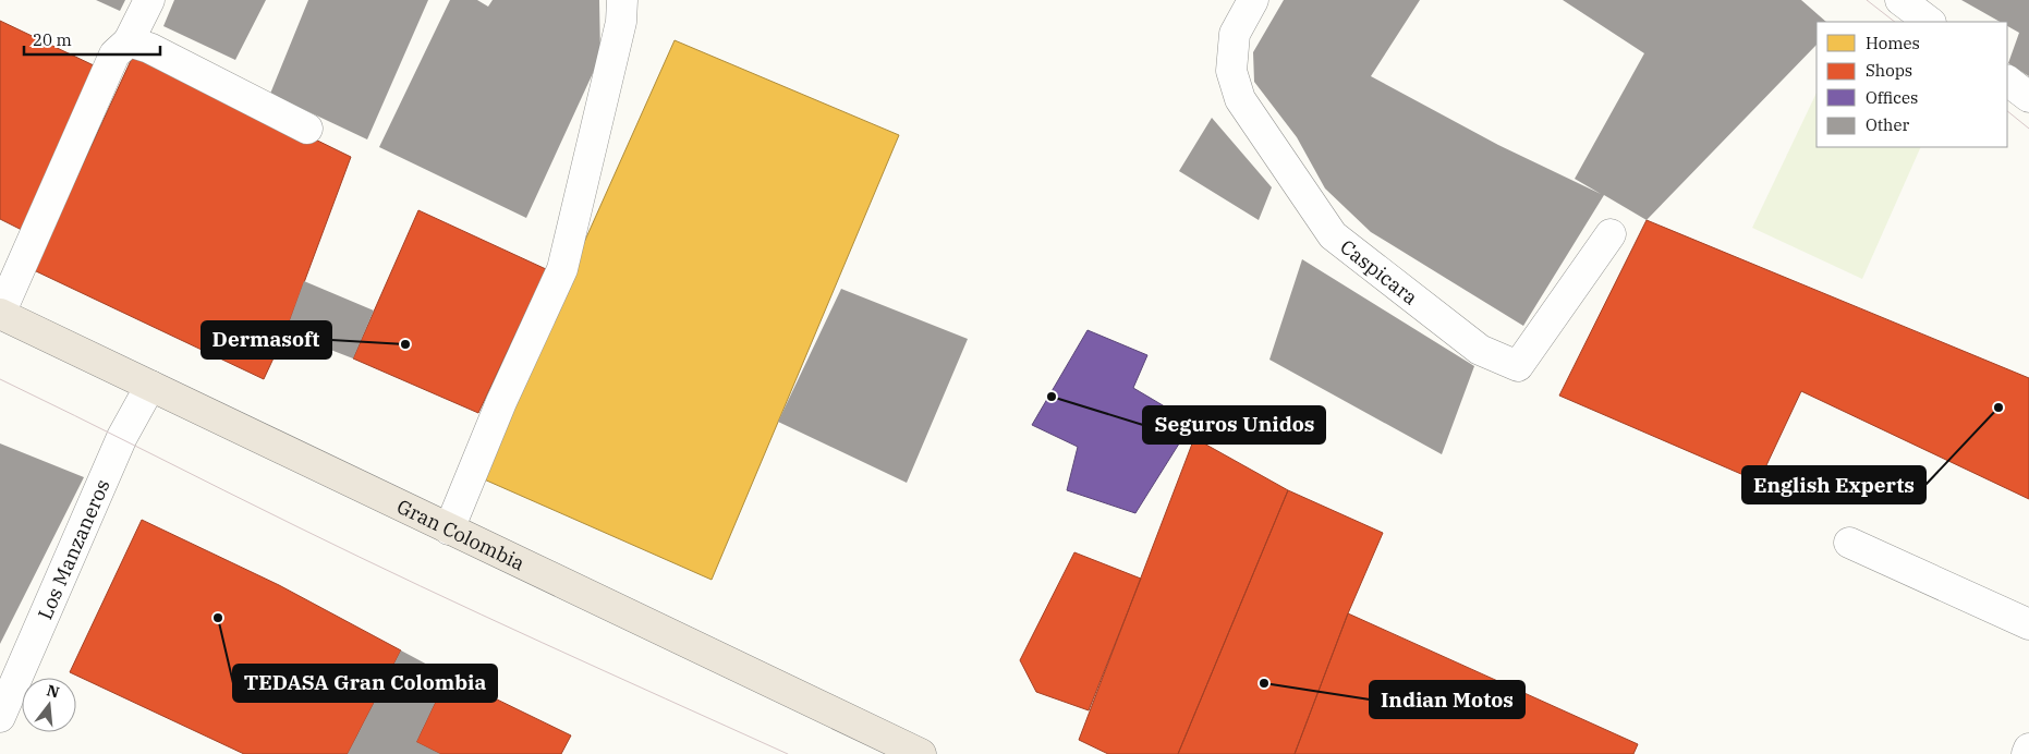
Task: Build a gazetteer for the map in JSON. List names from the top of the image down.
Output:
{
  "streets": {
    "main road": ["Gran Colombia"],
    "street": ["Caspicara", "Los Manzaneros"]
  },
  "crossings": [
    ["Gran Colombia", "Los Manzaneros"]
  ],
  "places": [
    "Dermasoft",
    "Seguros Unidos",
    "English Experts",
    "TEDASA Gran Colombia",
    "Indian Motos"
  ],
  "legend": [
    "Homes",
    "Shops",
    "Offices",
    "Other"
  ],
  "scale_bar": "20 m",
  "north": "top"
}
